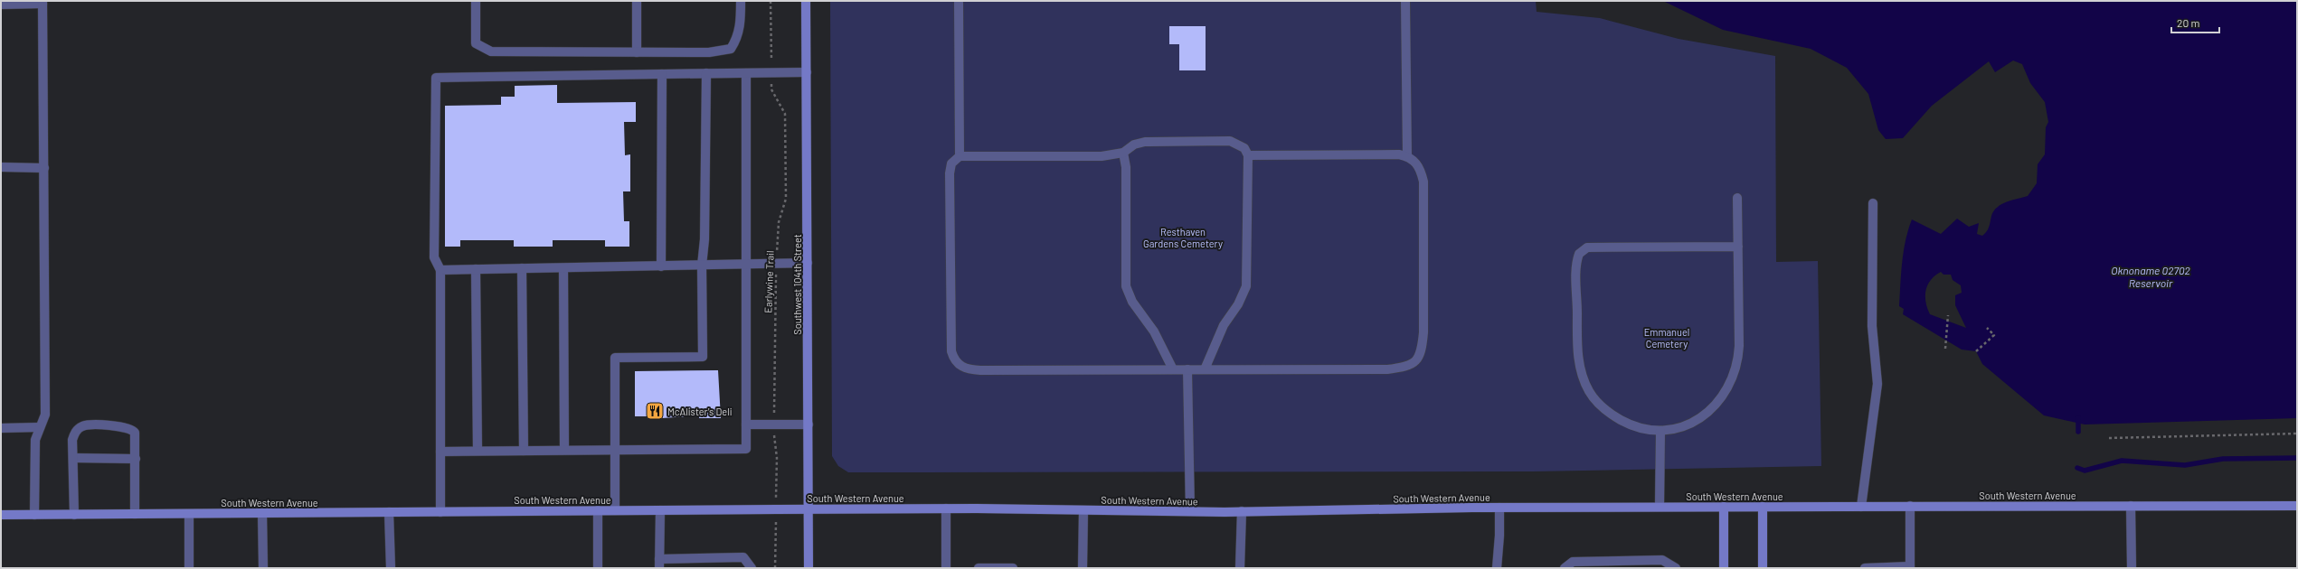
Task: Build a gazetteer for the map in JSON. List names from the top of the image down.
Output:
{
  "streets": {
    "main road": ["Southwest 104th Street", "South Western Avenue"],
    "path": ["Earlywine Trail"]
  },
  "crossings": [
    ["Earlywine Trail", "South Western Avenue"],
    ["Southwest 104th Street", "South Western Avenue"]
  ],
  "water": ["Oknoname 02702 Reservoir"],
  "parks": ["Resthaven Gardens Cemetery", "Emmanuel Cemetery"],
  "places": {
    "restaurant": ["McAlister's Deli"]
  },
  "scale_bar": "20 m"
}
